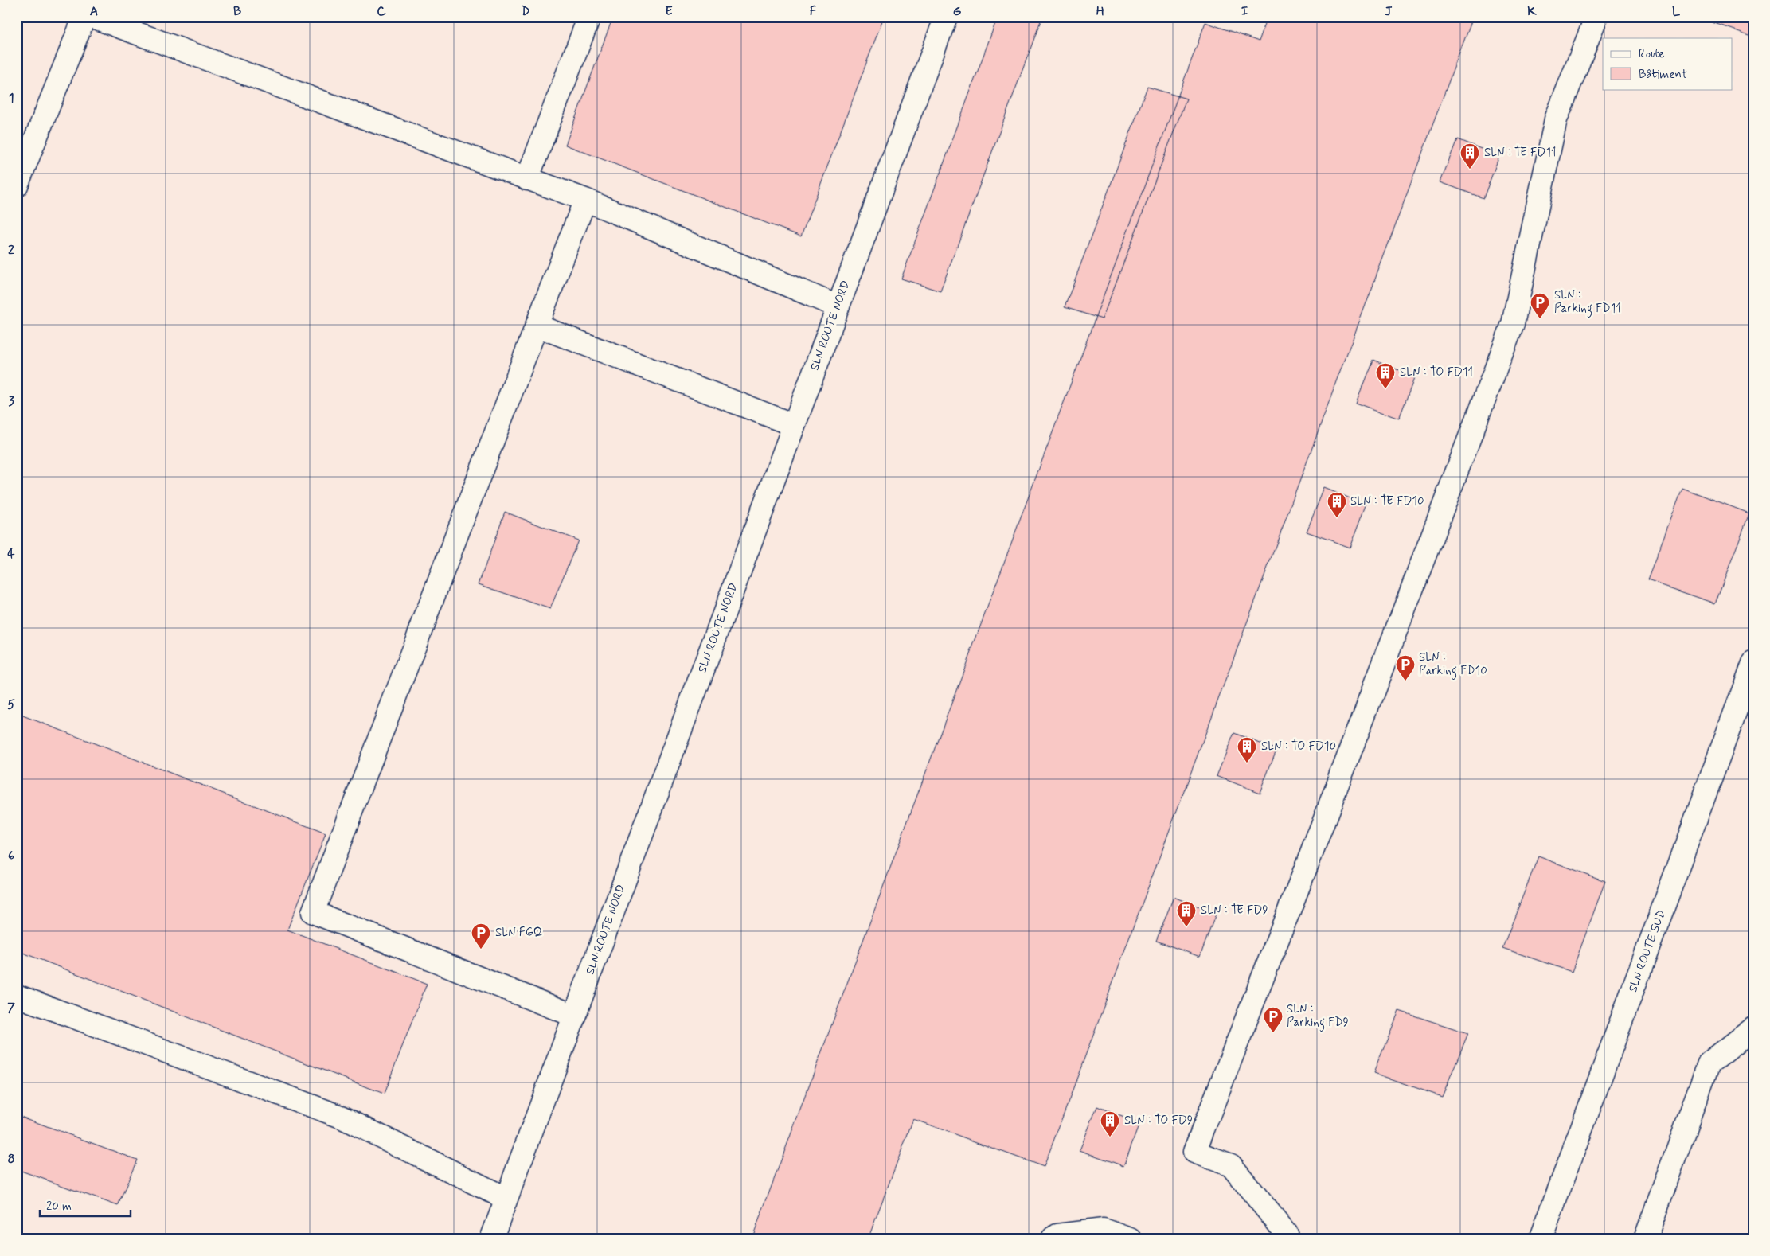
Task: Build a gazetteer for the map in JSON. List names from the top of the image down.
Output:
{
  "streets": {
    "lane": ["SLN ROUTE NORD", "SLN ROUTE SUD"]
  },
  "places": {
    "building": [
      "SLN : TE FD11",
      "SLN : TO FD11",
      "SLN : TE FD10",
      "SLN : TO FD10",
      "SLN : TE FD9",
      "SLN : TO FD9"
    ],
    "parking": [
      "SLN : Parking FD11",
      "SLN : Parking FD10",
      "SLN FGQ",
      "SLN : Parking FD9"
    ]
  },
  "legend": ["Route", "Bâtiment"],
  "scale_bar": "20 m",
  "grid": {
    "columns": [
      "A",
      "B",
      "C",
      "D",
      "E",
      "F",
      "G",
      "H",
      "I",
      "J",
      "K",
      "L"
    ],
    "rows": [
      "1",
      "2",
      "3",
      "4",
      "5",
      "6",
      "7",
      "8"
    ]
  }
}
